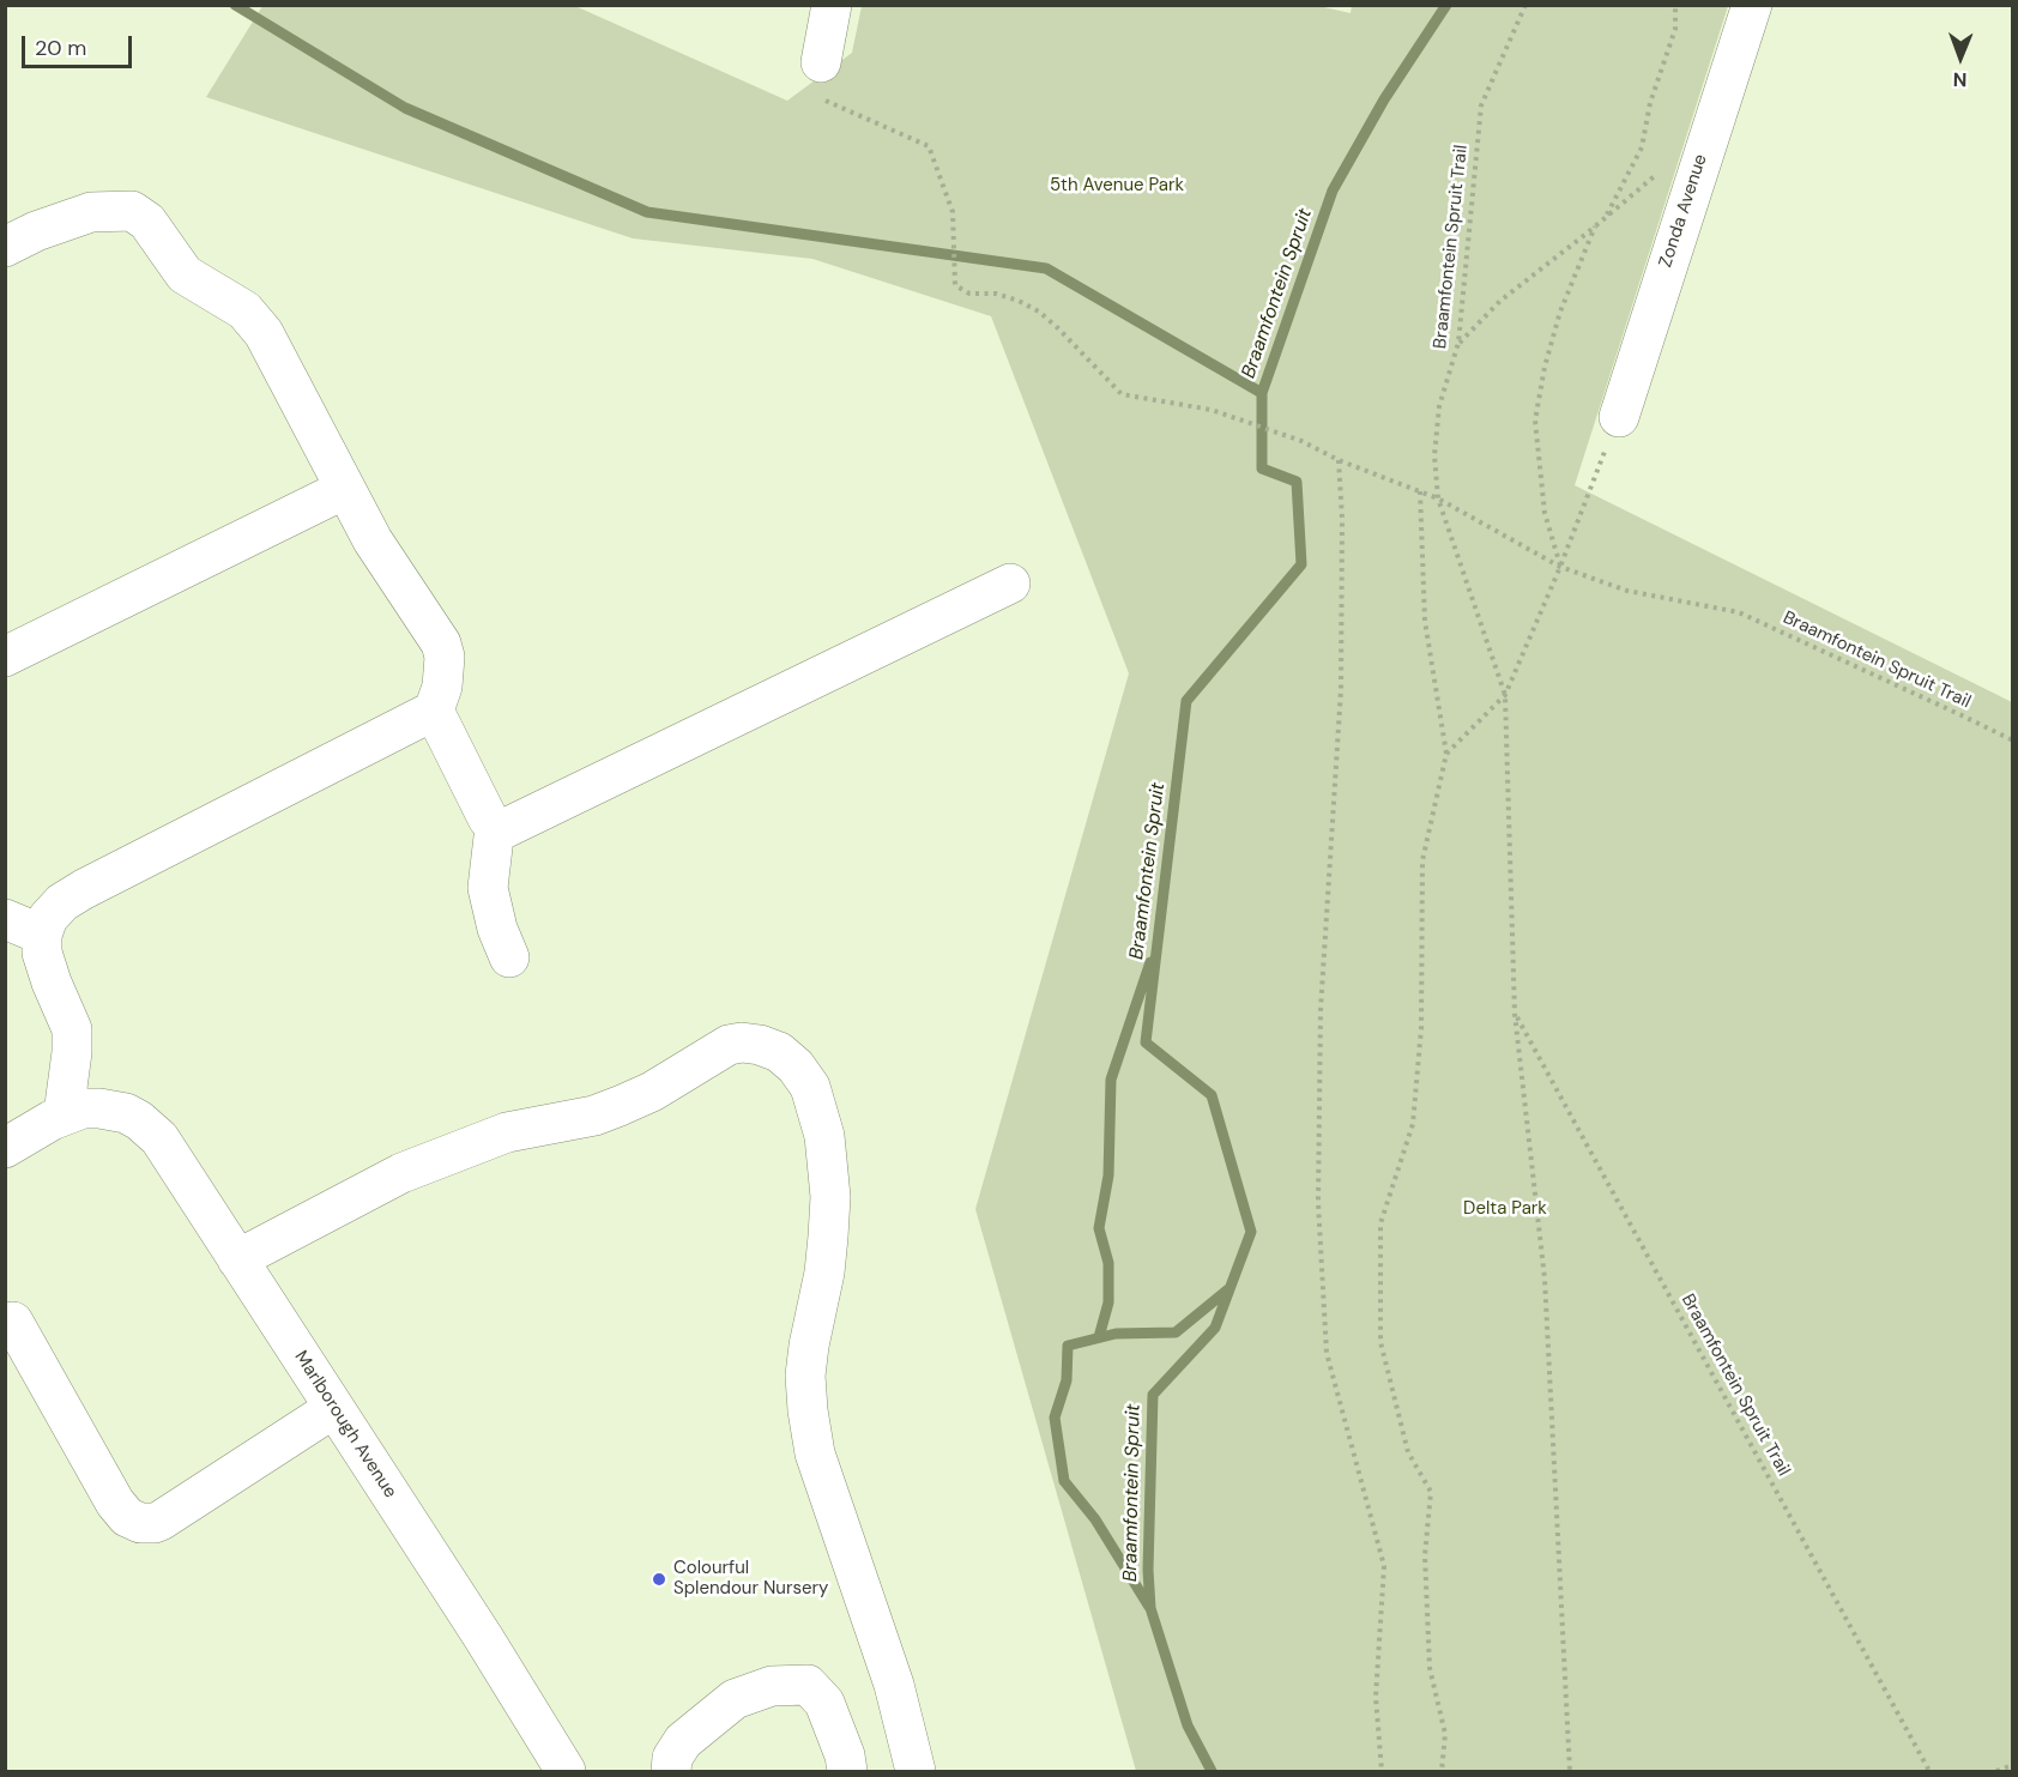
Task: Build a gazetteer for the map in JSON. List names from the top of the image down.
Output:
{
  "streets": {
    "street": ["Zonda Avenue", "Marlborough Avenue"],
    "path": ["Braamfontein Spruit Trail"]
  },
  "crossings": [
    ["Zonda Avenue", "Braamfontein Spruit Trail"]
  ],
  "water": ["Braamfontein Spruit"],
  "parks": ["5th Avenue Park", "Delta Park"],
  "places": ["Colourful Splendour Nursery"],
  "scale_bar": "20 m",
  "north": "bottom"
}
